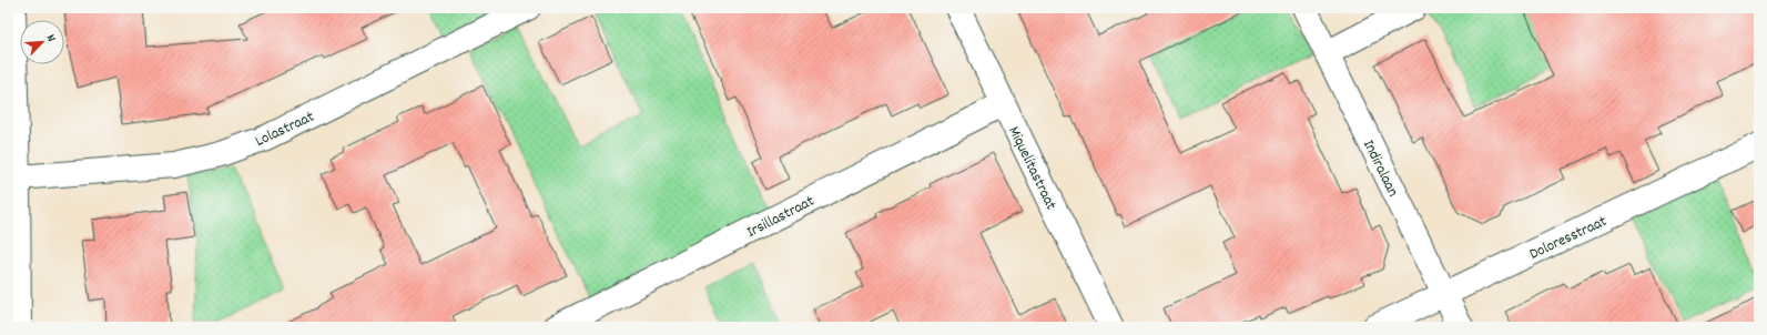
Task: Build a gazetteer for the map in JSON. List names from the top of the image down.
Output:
{
  "streets": {
    "street": [
      "Lolastraat",
      "Miquelitastraat",
      "Indiralaan",
      "Irsillastraat",
      "Doloresstraat"
    ]
  },
  "crossings": [
    ["Miquelitastraat", "Irsillastraat"],
    ["Indiralaan", "Doloresstraat"]
  ],
  "north": "top right"
}
